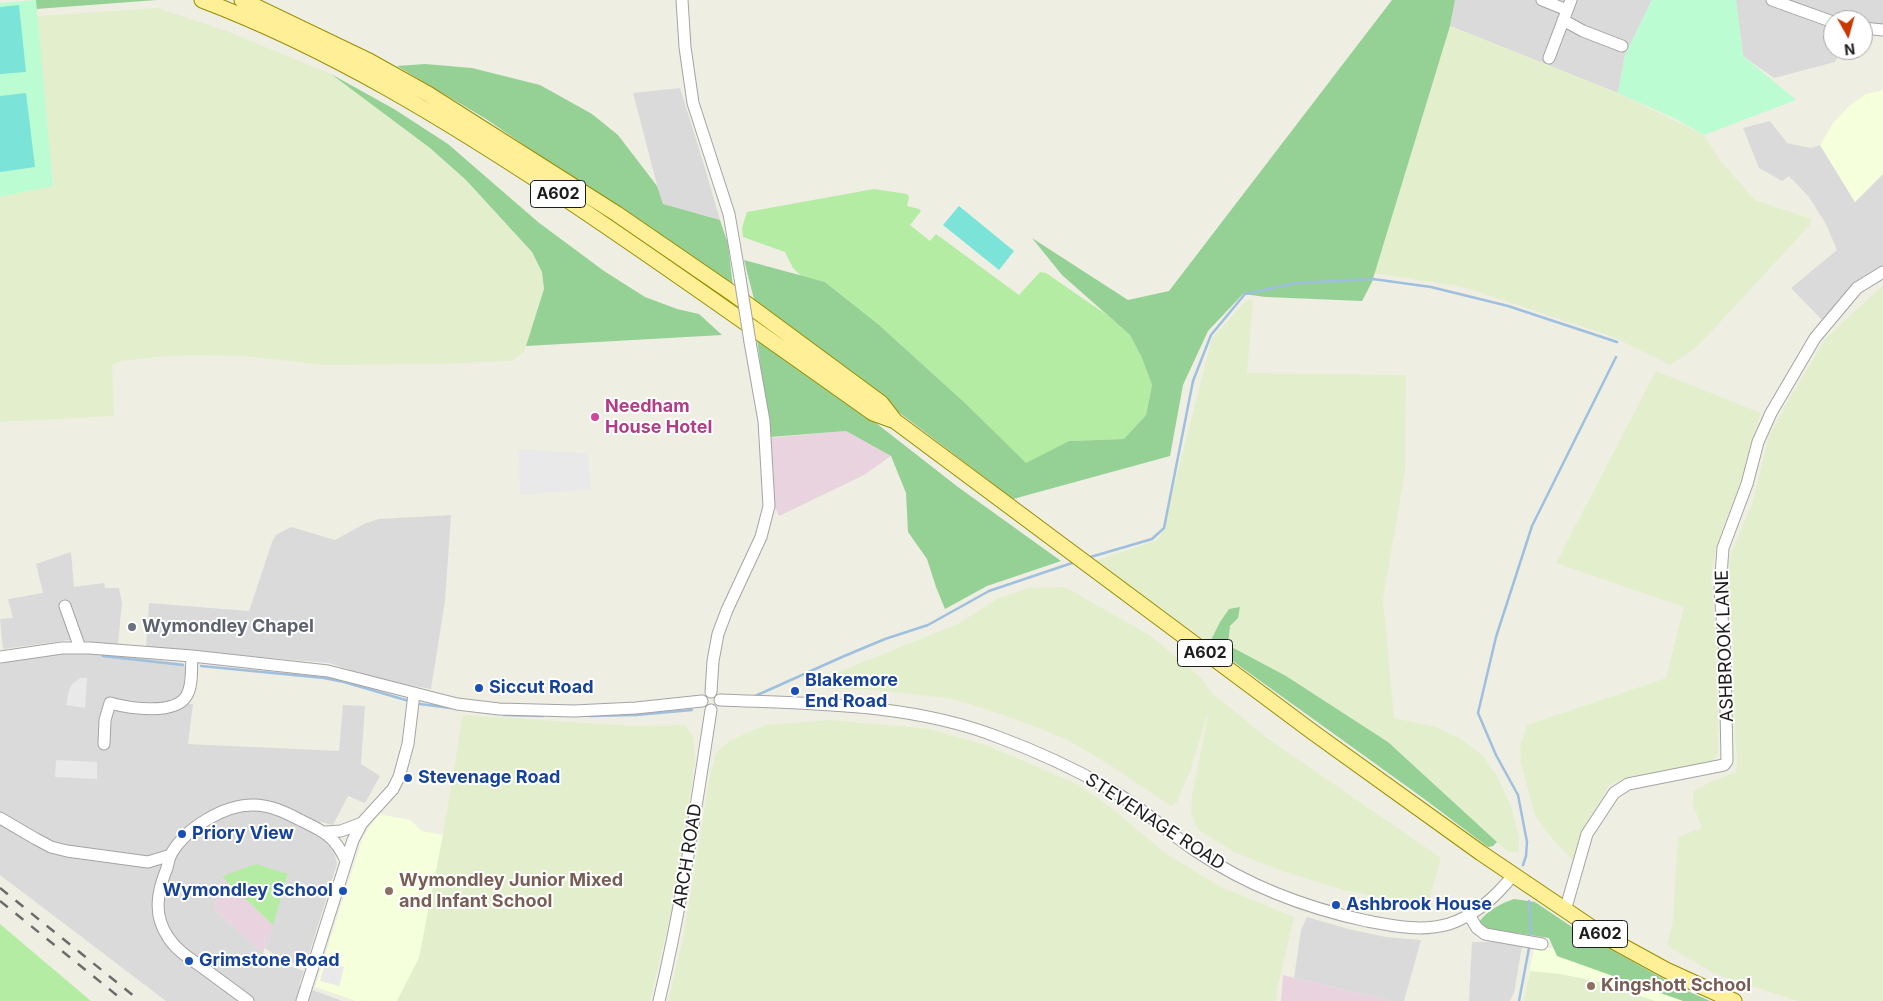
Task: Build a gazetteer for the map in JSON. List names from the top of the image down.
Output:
{
  "streets": {
    "main road": ["A602"],
    "street": ["ASHBROOK LANE", "STEVENAGE ROAD", "ARCH ROAD"]
  },
  "crossings": [
    ["A602", "ASHBROOK LANE"],
    ["A602", "STEVENAGE ROAD"],
    ["STEVENAGE ROAD", "ARCH ROAD"]
  ],
  "places": [
    "Needham House Hotel",
    "Wymondley Chapel",
    "Siccut Road",
    "Blakemore End Road",
    "Stevenage Road",
    "Priory View",
    "Wymondley School",
    "Wymondley Junior Mixed and Infant School",
    "Ashbrook House",
    "Grimstone Road",
    "Kingshott School"
  ],
  "north": "bottom"
}
